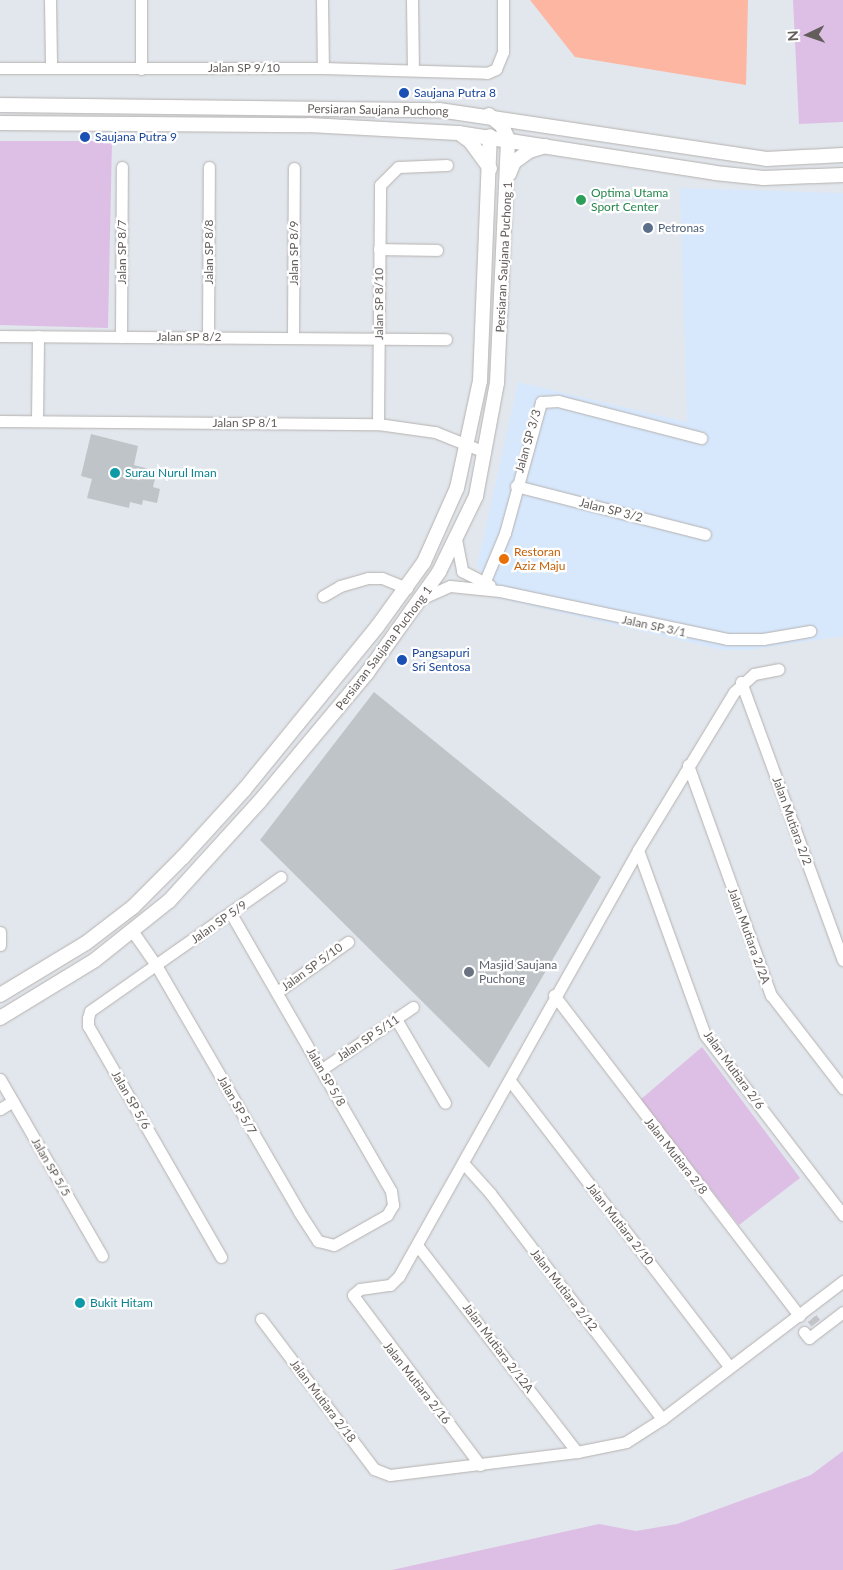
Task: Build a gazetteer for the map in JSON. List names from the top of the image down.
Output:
{
  "streets": {
    "street": [
      "Jalan SP 9/10",
      "Persiaran Saujana Puchong",
      "Jalan SP 8/7",
      "Jalan SP 8/8",
      "Jalan SP 8/9",
      "Persiaran Saujana Puchong 1",
      "Jalan SP 8/10",
      "Jalan SP 8/2",
      "Jalan SP 8/1",
      "Jalan SP 3/3",
      "Jalan SP 3/2",
      "Jalan SP 3/1",
      "Jalan Mutiara 2/2",
      "Jalan SP 5/9",
      "Jalan Mutiara 2/2A",
      "Jalan SP 5/10",
      "Jalan SP 5/11",
      "Jalan Mutiara 2/6",
      "Jalan SP 5/8",
      "Jalan SP 5/6",
      "Jalan SP 5/7",
      "Jalan Mutiara 2/8",
      "Jalan SP 5/5",
      "Jalan Mutiara 2/10",
      "Jalan Mutiara 2/12",
      "Jalan Mutiara 2/12A",
      "Jalan Mutiara 2/16",
      "Jalan Mutiara 2/18"
    ]
  },
  "crossings": [
    ["Persiaran Saujana Puchong", "Persiaran Saujana Puchong 1"],
    ["Jalan SP 8/7", "Jalan SP 8/2"],
    ["Jalan SP 8/8", "Jalan SP 8/2"],
    ["Jalan SP 8/9", "Jalan SP 8/2"],
    ["Persiaran Saujana Puchong 1", "Jalan SP 8/1"],
    ["Persiaran Saujana Puchong 1", "Jalan SP 3/1"],
    ["Persiaran Saujana Puchong 1", "Jalan SP 5/7"],
    ["Jalan SP 8/10", "Jalan SP 8/2"],
    ["Jalan SP 8/10", "Jalan SP 8/1"],
    ["Jalan SP 3/3", "Jalan SP 3/2"],
    ["Jalan SP 3/3", "Jalan SP 3/1"],
    ["Jalan SP 5/9", "Jalan SP 5/8"],
    ["Jalan SP 5/9", "Jalan SP 5/6"],
    ["Jalan SP 5/9", "Jalan SP 5/7"],
    ["Jalan SP 5/10", "Jalan SP 5/8"],
    ["Jalan SP 5/11", "Jalan SP 5/8"],
    ["Jalan SP 5/8", "Jalan SP 5/7"],
    ["Jalan SP 5/6", "Jalan SP 5/7"],
    ["Jalan Mutiara 2/12A", "Jalan Mutiara 2/16"],
    ["Jalan Mutiara 2/16", "Jalan Mutiara 2/18"]
  ],
  "places": [
    "Saujana Putra 8",
    "Saujana Putra 9",
    "Optima Utama Sport Center",
    "Petronas",
    "Surau Nurul Iman",
    "Restoran Aziz Maju",
    "Pangsapuri Sri Sentosa",
    "Masjid Saujana Puchong",
    "Bukit Hitam"
  ],
  "north": "left"
}
